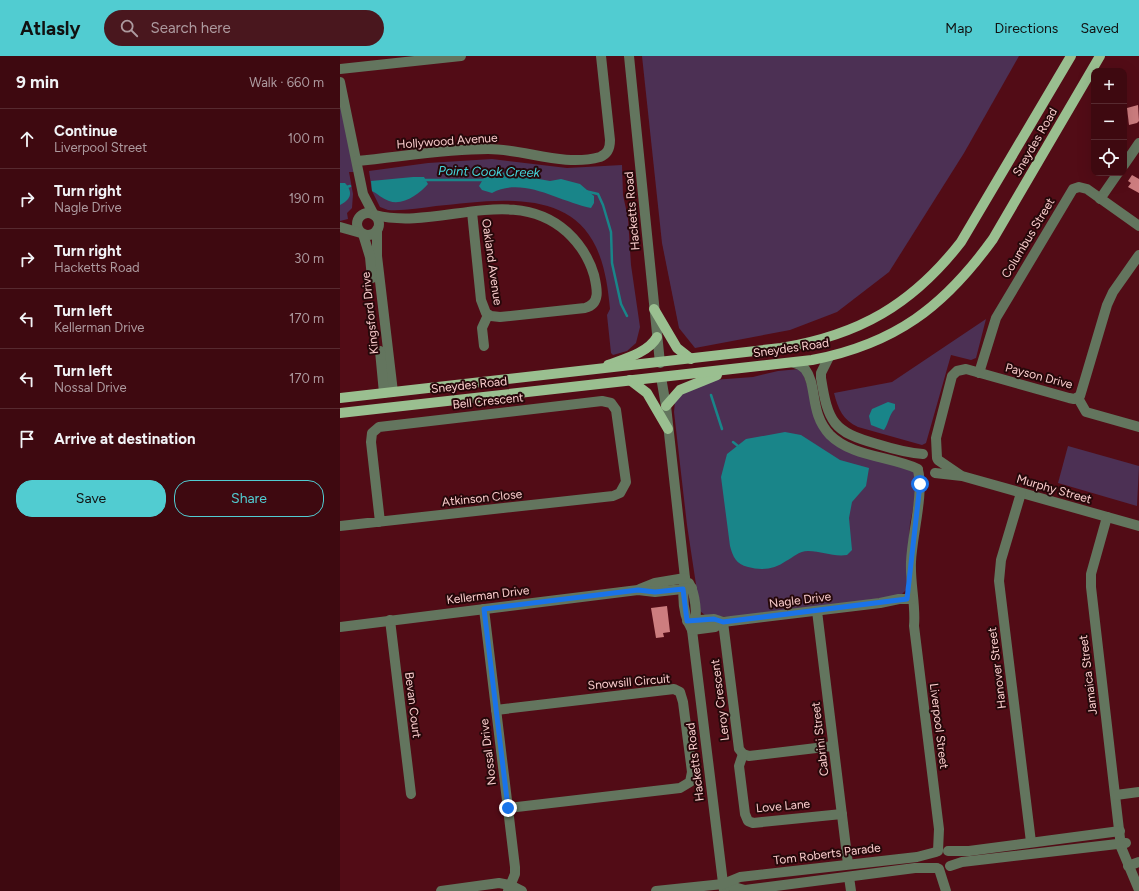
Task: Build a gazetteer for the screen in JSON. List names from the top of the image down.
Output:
{
  "streets": {
    "main road": ["Sneydes Road"],
    "street": [
      "Hollywood Avenue",
      "Hacketts Road",
      "Columbus Street",
      "Oakland Avenue",
      "Kingsford Drive",
      "Payson Drive",
      "Bell Crescent",
      "Murphy Street",
      "Atkinson Close",
      "Kellerman Drive",
      "Nagle Drive",
      "Hanover Street",
      "Jamaica Street",
      "Snowsill Circuit",
      "Leroy Crescent",
      "Bevan Court",
      "Liverpool Street",
      "Cabrini Street",
      "Nossal Drive",
      "Love Lane",
      "Tom Roberts Parade"
    ]
  },
  "crossings": [
    ["Sneydes Road", "Hacketts Road"],
    ["Sneydes Road", "Kingsford Drive"],
    ["Hacketts Road", "Kellerman Drive"],
    ["Hacketts Road", "Nagle Drive"],
    ["Hacketts Road", "Tom Roberts Parade"],
    ["Columbus Street", "Payson Drive"],
    ["Payson Drive", "Murphy Street"],
    ["Payson Drive", "Liverpool Street"],
    ["Bell Crescent", "Atkinson Close"],
    ["Murphy Street", "Hanover Street"],
    ["Murphy Street", "Jamaica Street"],
    ["Murphy Street", "Liverpool Street"],
    ["Kellerman Drive", "Bevan Court"],
    ["Kellerman Drive", "Nossal Drive"],
    ["Nagle Drive", "Leroy Crescent"],
    ["Nagle Drive", "Liverpool Street"],
    ["Nagle Drive", "Cabrini Street"],
    ["Hanover Street", "Tom Roberts Parade"],
    ["Jamaica Street", "Tom Roberts Parade"],
    ["Snowsill Circuit", "Nossal Drive"],
    ["Leroy Crescent", "Cabrini Street"],
    ["Leroy Crescent", "Love Lane"],
    ["Liverpool Street", "Tom Roberts Parade"],
    ["Cabrini Street", "Love Lane"],
    ["Cabrini Street", "Tom Roberts Parade"]
  ],
  "water": ["Point Cook Creek"],
  "page": {
    "header": "Atlasly",
    "search": "Search here",
    "nav": ["Map", "Directions", "Saved"],
    "heading": ["9 min", "Walk · 660 m"],
    "map_buttons": ["+", "−"],
    "list": [
      ["Continue", "Liverpool Street", "100 m"],
      ["Turn right", "Nagle Drive", "190 m"],
      ["Turn right", "Hacketts Road", "30 m"],
      ["Turn left", "Kellerman Drive", "170 m"],
      ["Turn left", "Nossal Drive", "170 m"],
      "Arrive at destination"
    ],
    "buttons": ["Save", "Share"]
  }
}
